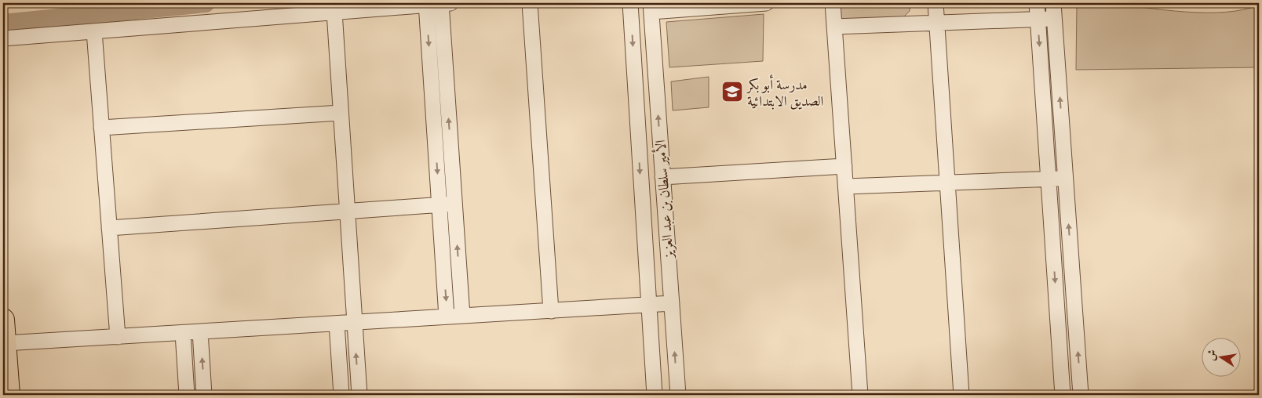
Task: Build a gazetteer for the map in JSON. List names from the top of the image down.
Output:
{
  "streets": {
    "street": ["الأمير سلطان بن عبد العزيز"]
  },
  "places": {
    "school or university": ["مدرسة أبو بكر الصديق الابتدائية"]
  },
  "north": "left"
}
